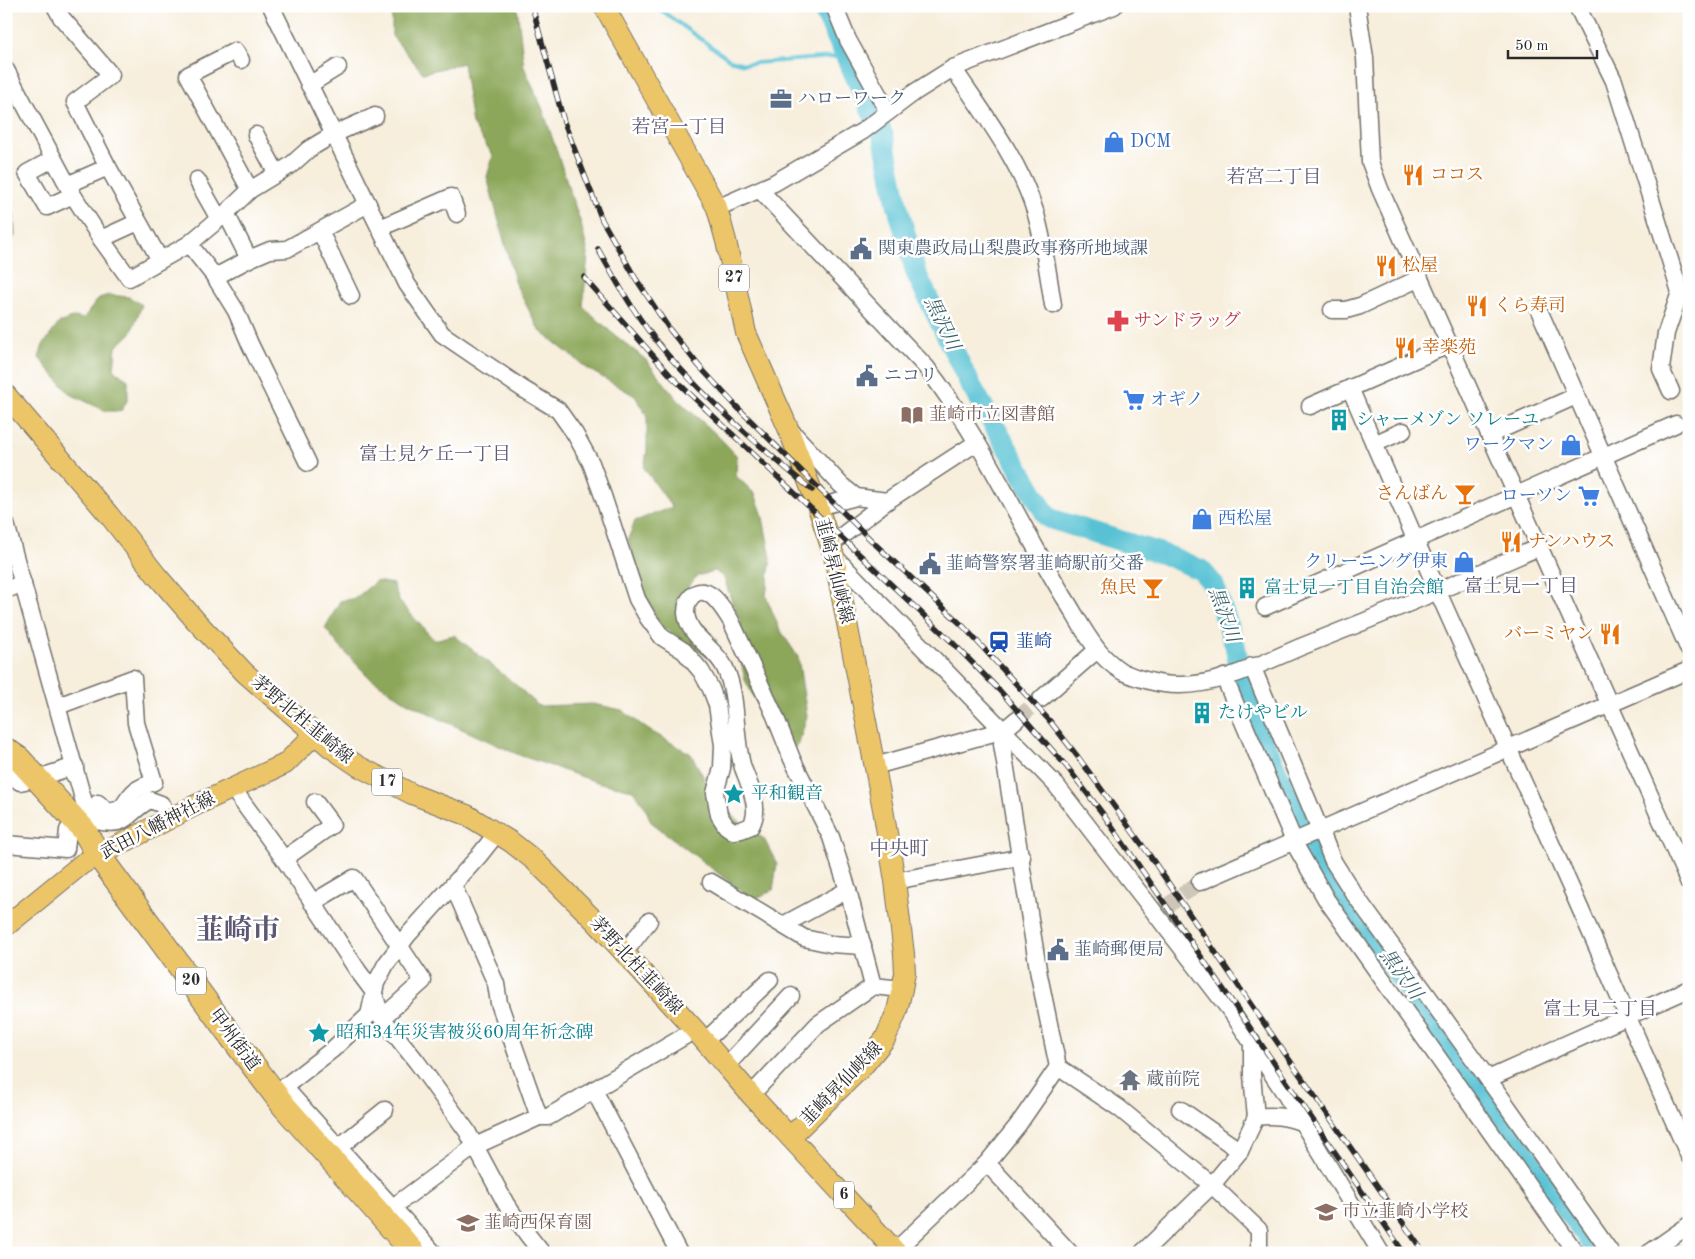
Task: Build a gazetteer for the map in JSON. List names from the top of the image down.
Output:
{
  "streets": {
    "highway": ["20", "甲州街道"],
    "main road": [
      "27",
      "韮崎昇仙峡線",
      "茅野北杜韮崎線",
      "17",
      "武田八幡神社線",
      "6"
    ]
  },
  "crossings": [
    ["韮崎昇仙峡線", "茅野北杜韮崎線"],
    ["韮崎昇仙峡線", "6"],
    ["茅野北杜韮崎線", "武田八幡神社線"],
    ["茅野北杜韮崎線", "6"],
    ["武田八幡神社線", "甲州街道"]
  ],
  "districts": [
    "若宮一丁目",
    "若宮二丁目",
    "富士見ケ丘一丁目",
    "富士見一丁目",
    "中央町",
    "韮崎市",
    "富士見二丁目"
  ],
  "water": ["黒沢川"],
  "places": {
    "office": ["ハローワーク"],
    "shop": [
      "DCM",
      "ワークマン",
      "西松屋",
      "クリーニング伊東"
    ],
    "restaurant": [
      "ココス",
      "松屋",
      "くら寿司",
      "幸楽苑",
      "ナンハウス",
      "バーミヤン"
    ],
    "public building": [
      "関東農政局山梨農政事務所地域課",
      "ニコリ",
      "韮崎警察署韮崎駅前交番",
      "韮崎郵便局"
    ],
    "pharmacy": ["サンドラッグ"],
    "supermarket": ["オギノ", "ローソン"],
    "library": ["韮崎市立図書館"],
    "building": ["シャーメゾン ソレーユ", "富士見一丁目自治会館", "たけやビル"],
    "bar": ["さんばん", "魚民"],
    "station": ["韮崎"],
    "place": ["平和観音", "昭和34年災害被災60周年祈念碑"],
    "temple": ["蔵前院"],
    "school or university": ["市立韮崎小学校", "韮崎西保育園"]
  },
  "scale_bar": "50 m"
}
